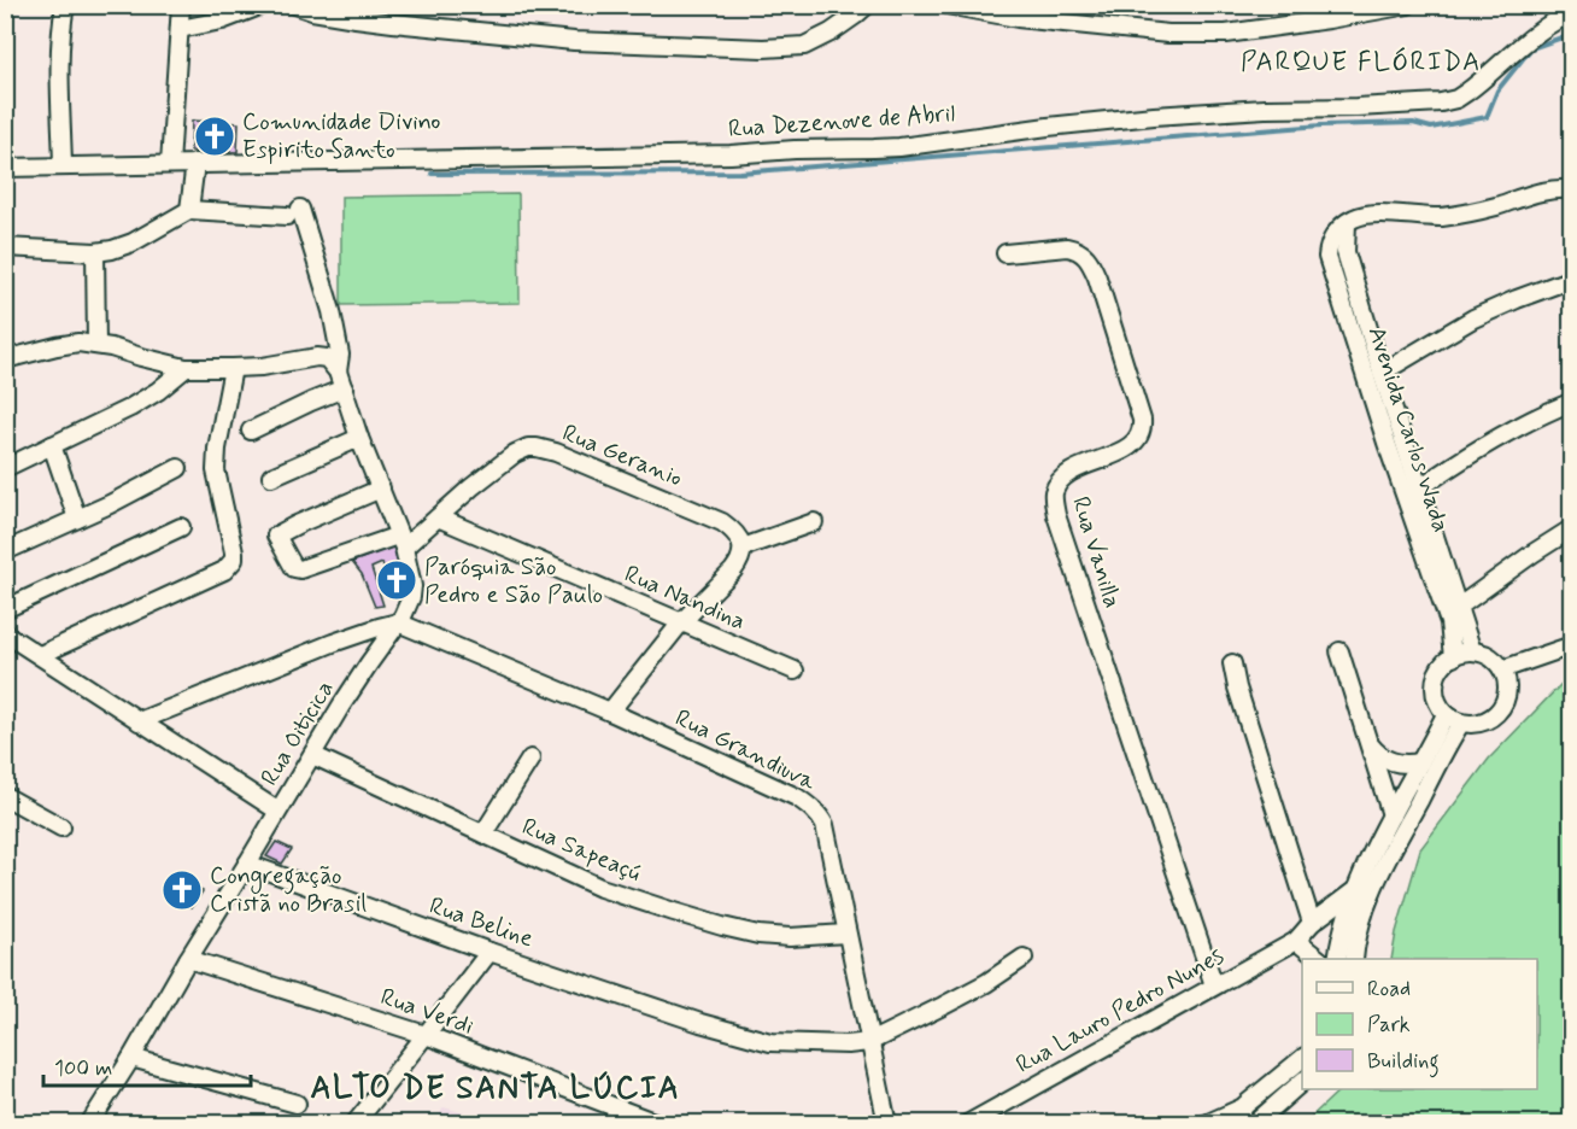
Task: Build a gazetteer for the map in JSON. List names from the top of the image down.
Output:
{
  "streets": {
    "street": [
      "Rua Dezenove de Abril",
      "Avenida Carlos Wada",
      "Rua Geranio",
      "Rua Vanilla",
      "Rua Nandina",
      "Rua Oiticica",
      "Rua Grandiuva",
      "Rua Sapeaçú",
      "Rua Beline",
      "Rua Lauro Pedro Nunes",
      "Rua Verdi"
    ]
  },
  "crossings": [
    ["Rua Geranio", "Rua Nandina"],
    ["Rua Geranio", "Rua Oiticica"],
    ["Rua Vanilla", "Rua Lauro Pedro Nunes"],
    ["Rua Oiticica", "Rua Grandiuva"],
    ["Rua Oiticica", "Rua Sapeaçú"],
    ["Rua Oiticica", "Rua Beline"],
    ["Rua Oiticica", "Rua Verdi"],
    ["Rua Grandiuva", "Rua Sapeaçú"],
    ["Rua Grandiuva", "Rua Beline"]
  ],
  "districts": ["PARQUE FLÓRIDA", "ALTO DE SANTA LÚCIA"],
  "places": {
    "church": ["Comunidade Divino Espirito Santo", "Paróquia São Pedro e São Paulo", "Congregação Cristã no Brasil"]
  },
  "legend": ["Road", "Park", "Building"],
  "scale_bar": "100 m"
}
